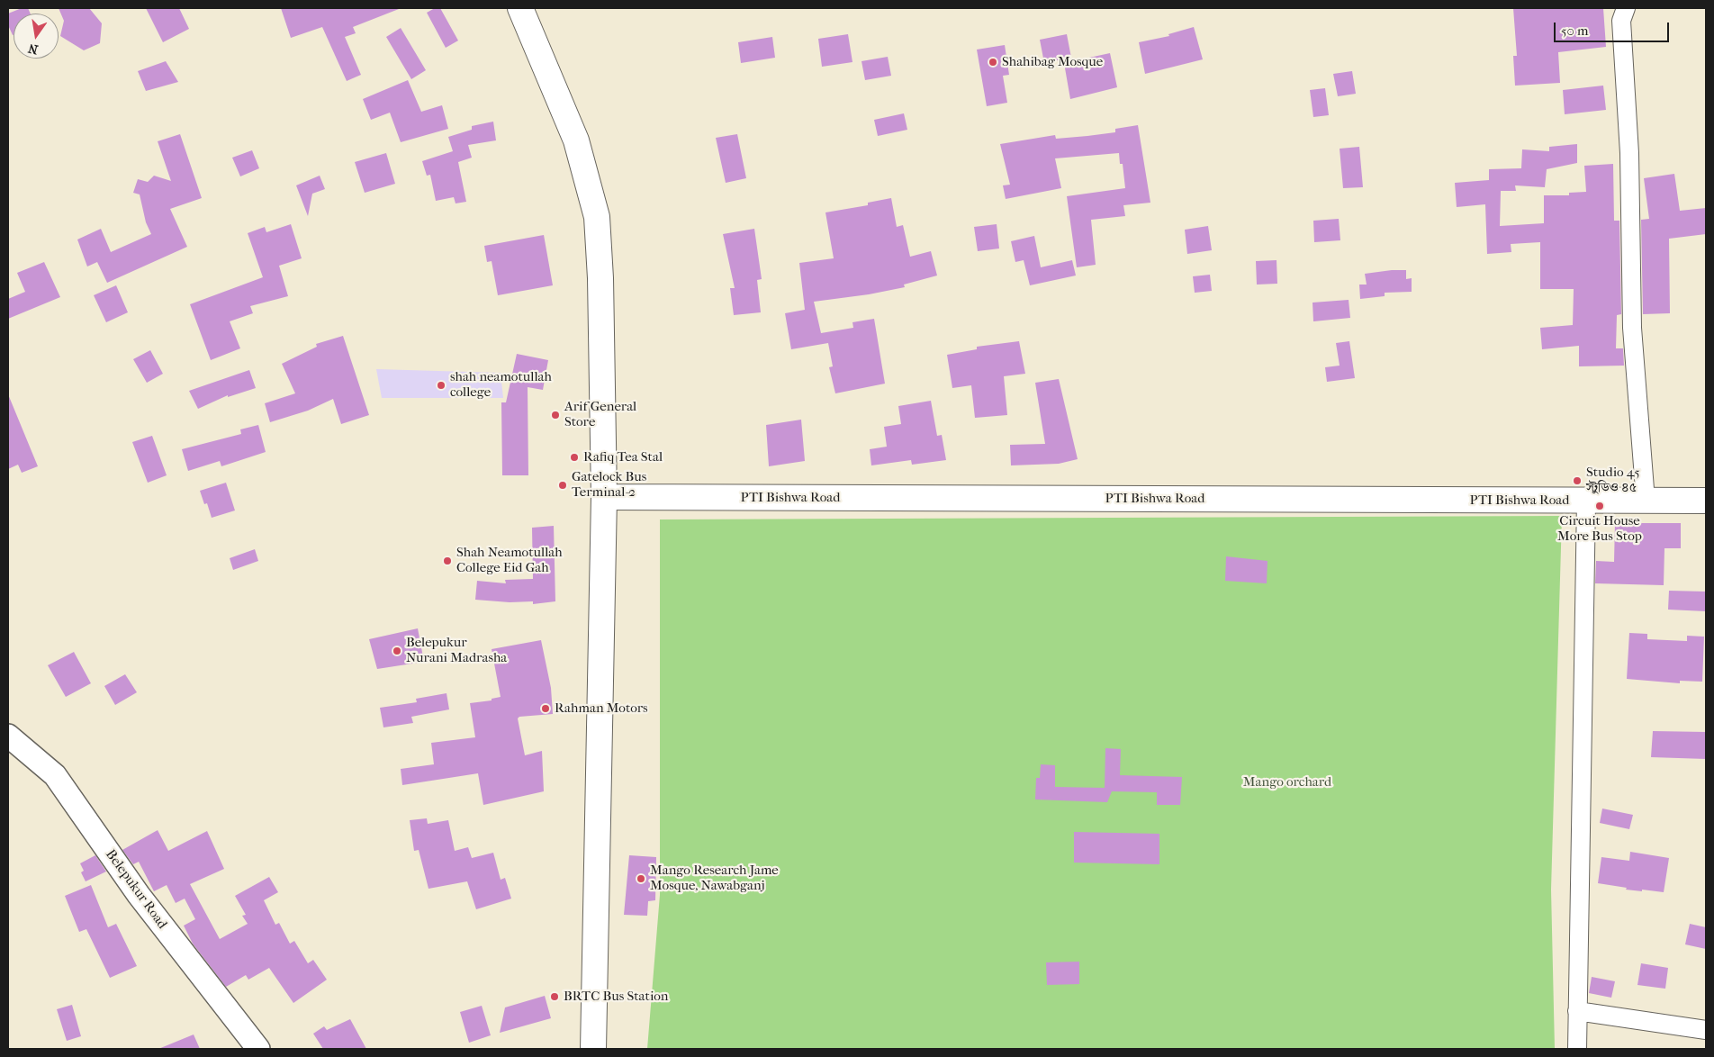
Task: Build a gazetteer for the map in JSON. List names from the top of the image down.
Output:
{
  "streets": {
    "main road": ["PTI Bishwa Road"],
    "street": ["Belepukur Road"]
  },
  "parks": ["Mango orchard"],
  "places": [
    "Shahibag Mosque",
    "shah neamotullah college",
    "Arif General Store",
    "Rafiq Tea Stal",
    "Studio 45 স্টুডিও ৪৫",
    "Gatelock Bus Terminal-2",
    "Circuit House More Bus Stop",
    "Shah Neamotullah College Eid Gah",
    "Belepukur Nurani Madrasha",
    "Rahman Motors",
    "Mango Research Jame Mosque, Nawabganj",
    "BRTC Bus Station"
  ],
  "scale_bar": "50 m",
  "north": "bottom"
}
